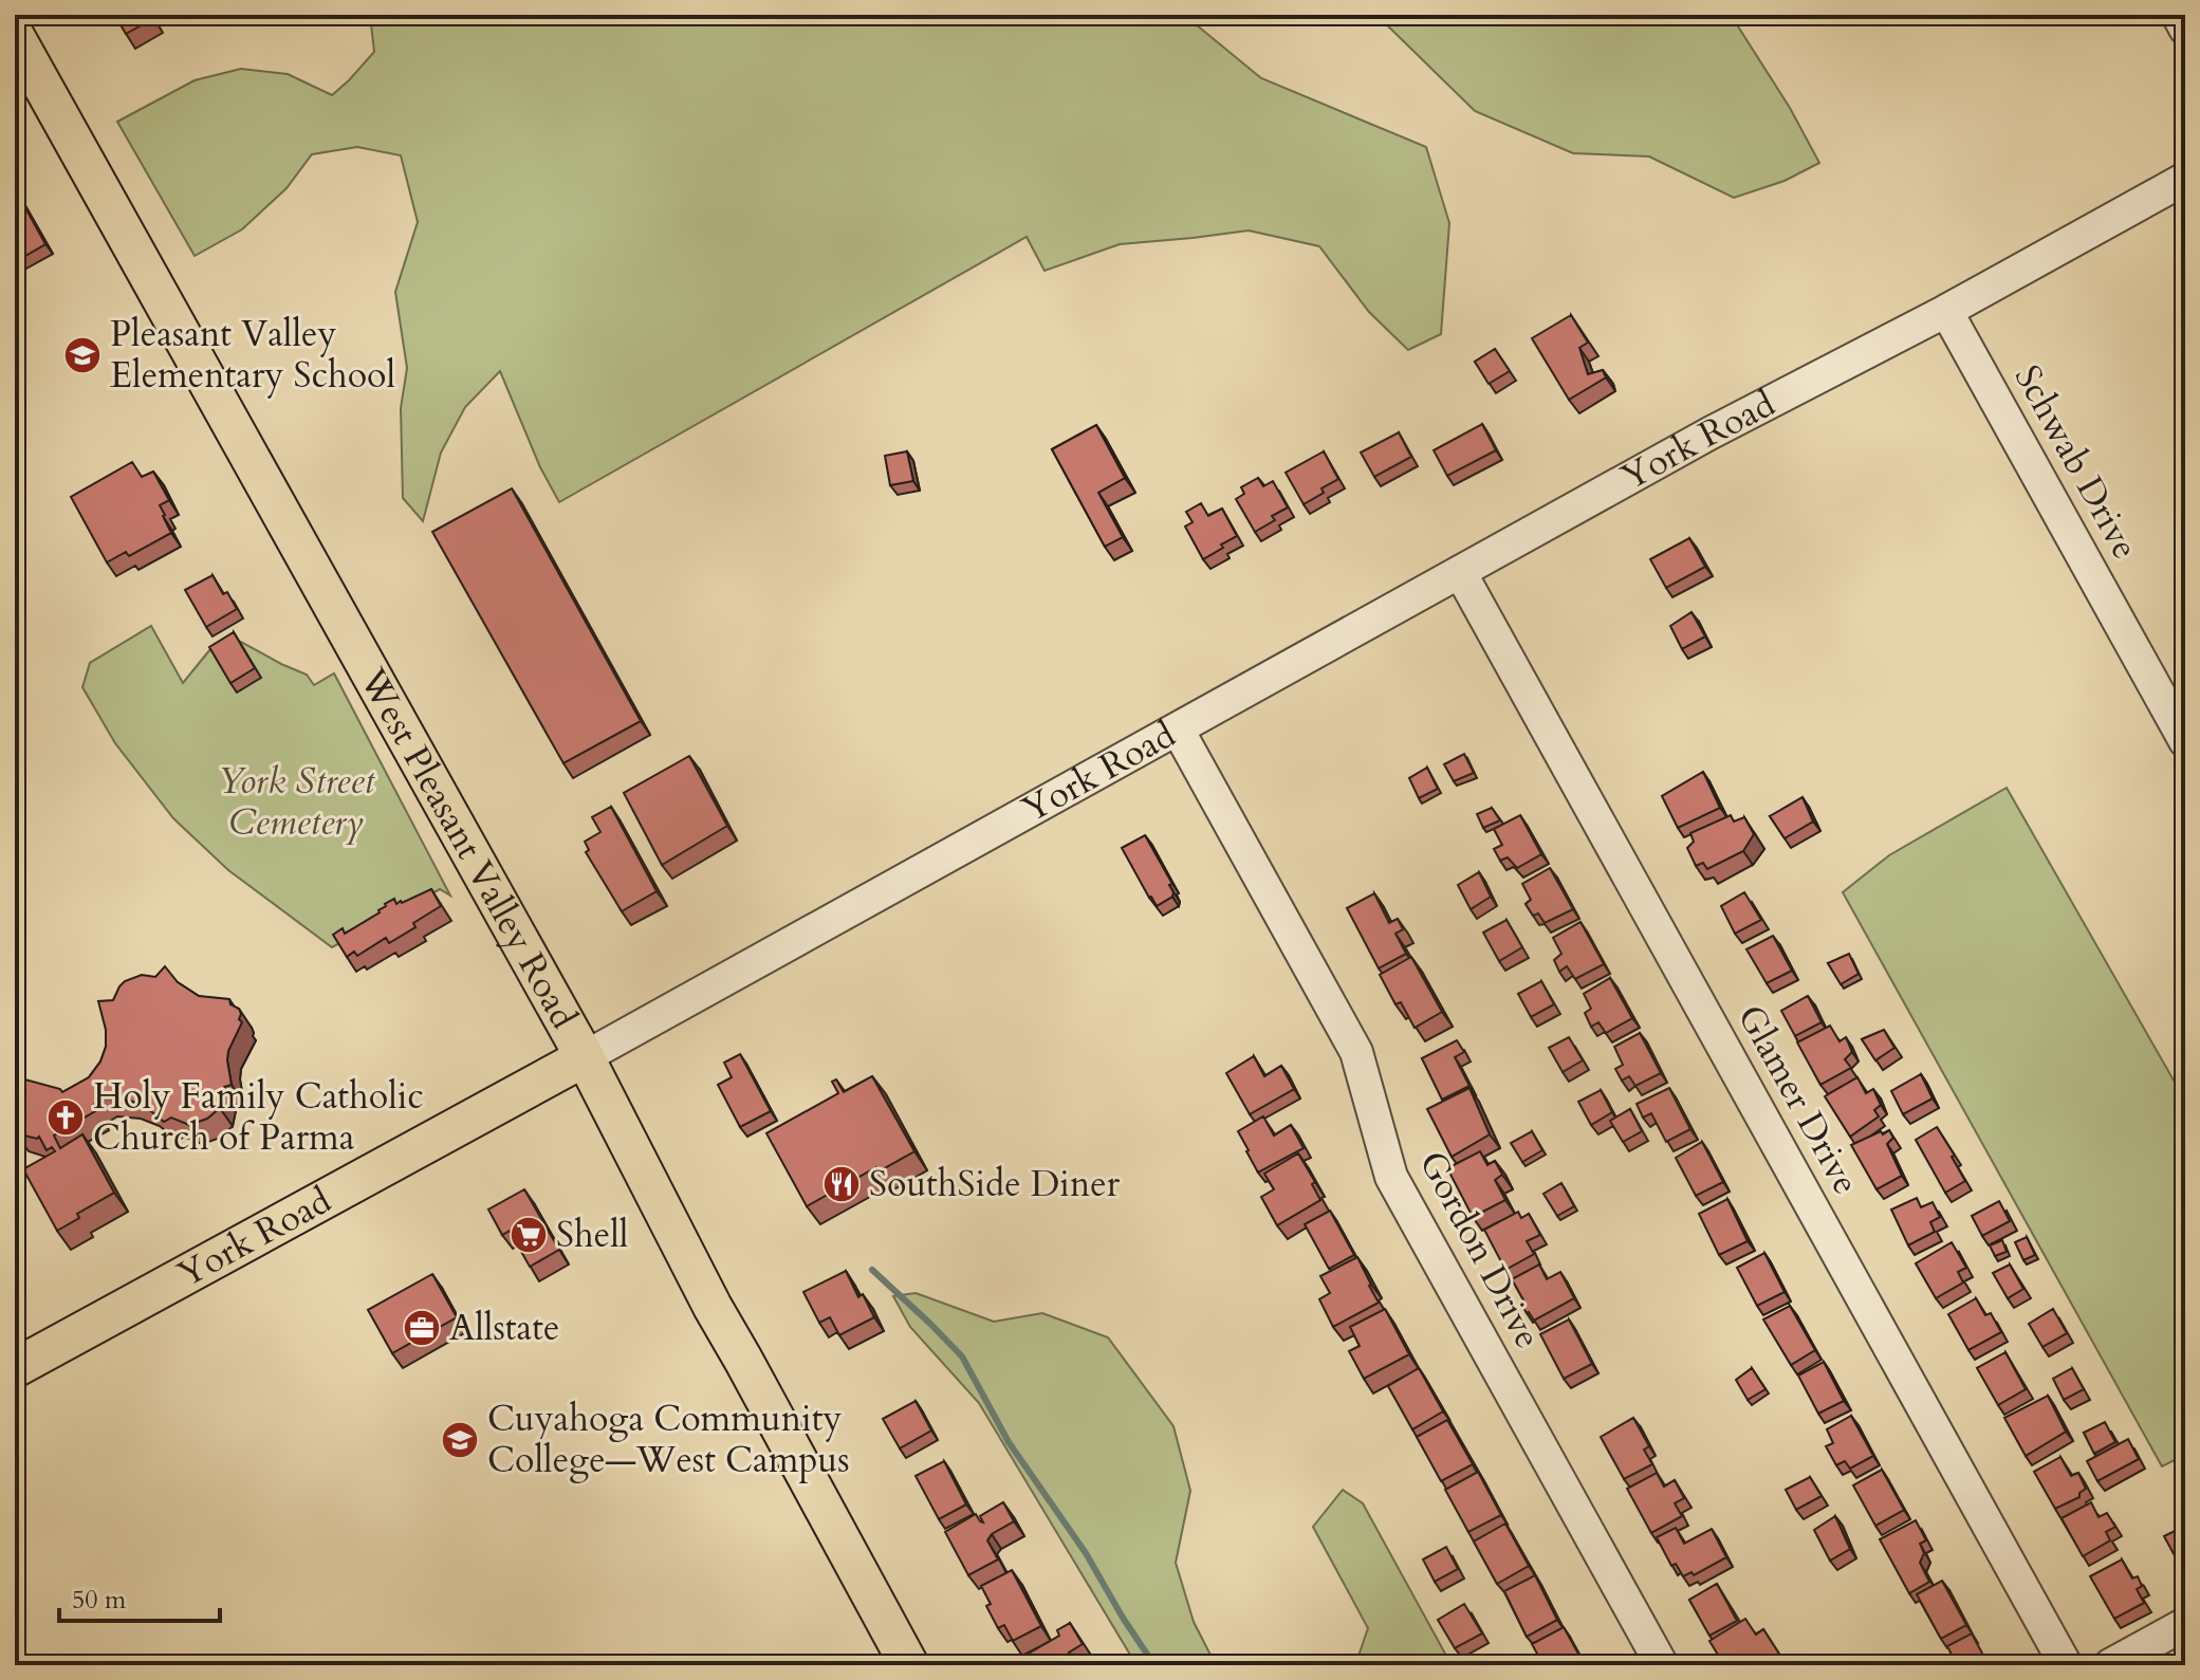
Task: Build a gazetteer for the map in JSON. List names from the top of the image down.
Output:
{
  "streets": {
    "main road": ["York Road", "West Pleasant Valley Road"],
    "street": ["Schwab Drive", "Glamer Drive", "Gordon Drive"]
  },
  "crossings": [
    ["York Road", "Schwab Drive"],
    ["York Road", "West Pleasant Valley Road"],
    ["York Road", "Glamer Drive"],
    ["York Road", "Gordon Drive"]
  ],
  "parks": ["York Street Cemetery"],
  "places": {
    "school or university": ["Pleasant Valley Elementary School", "Cuyahoga Community College—West Campus"],
    "church": ["Holy Family Catholic Church of Parma"],
    "restaurant": ["SouthSide Diner"],
    "supermarket": ["Shell"],
    "office": ["Allstate"]
  },
  "scale_bar": "50 m"
}
